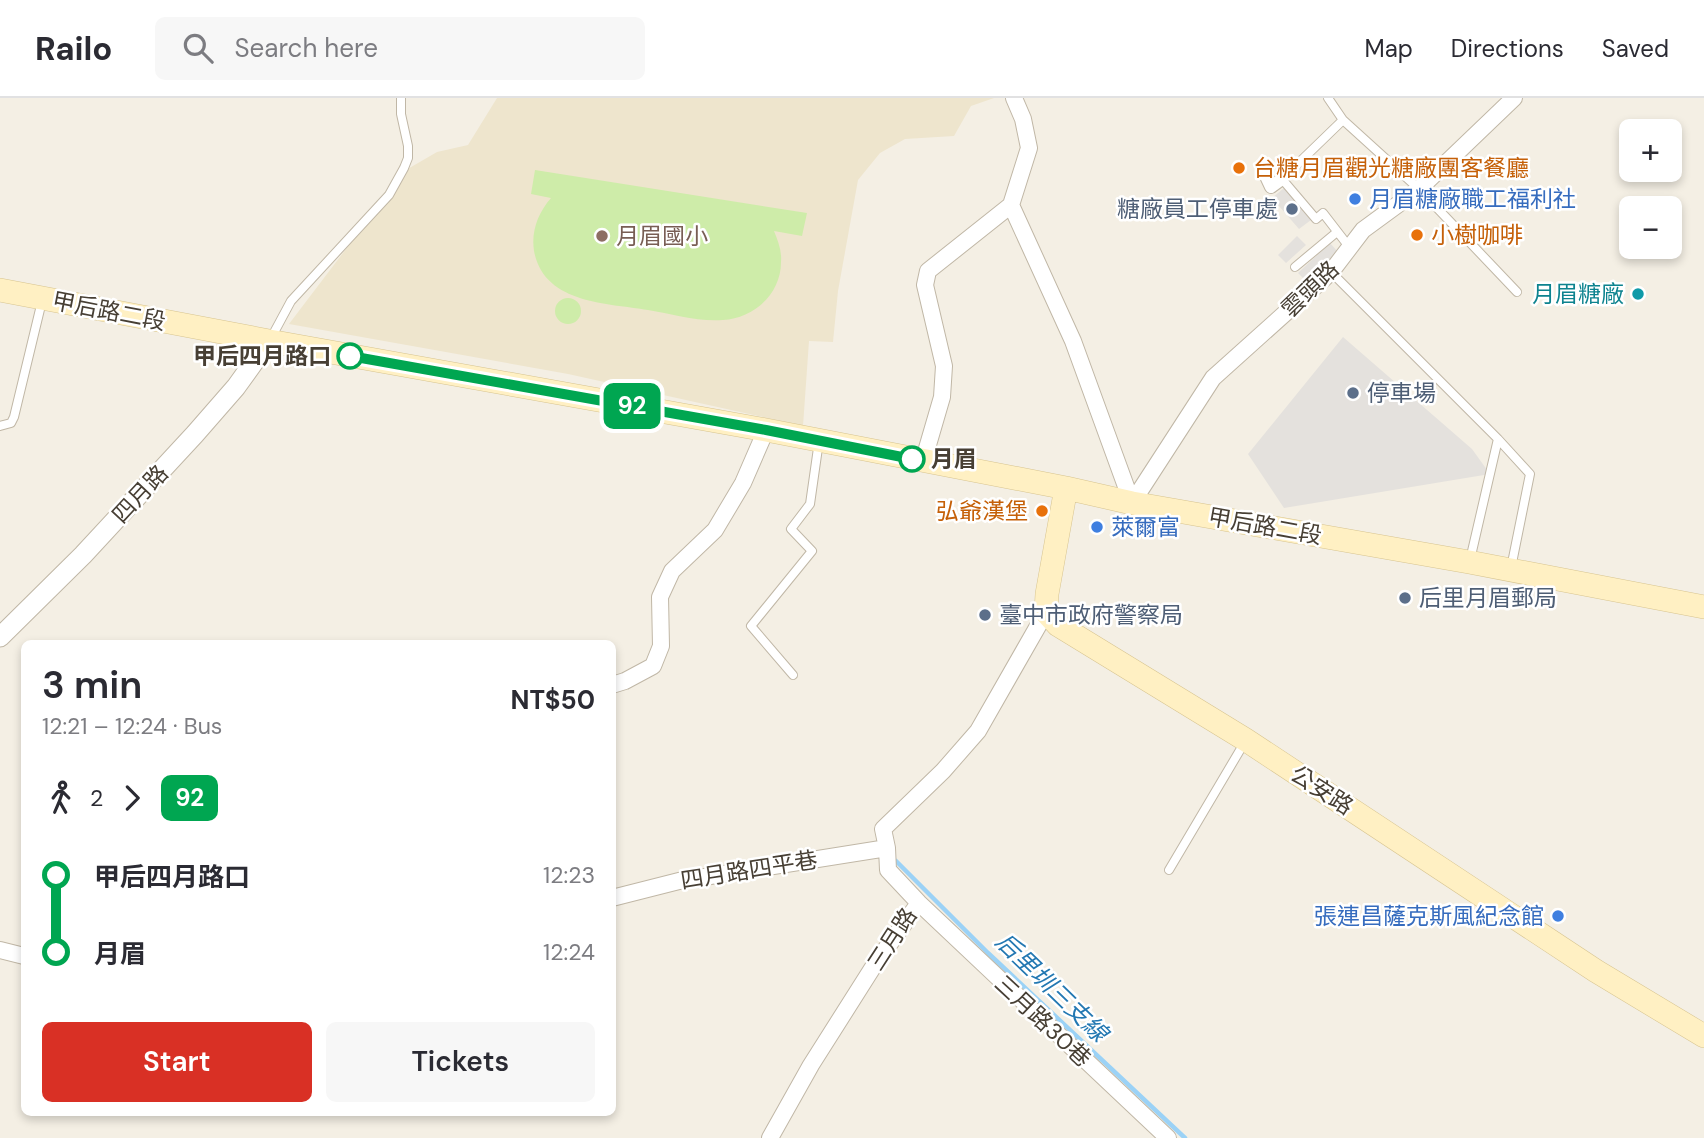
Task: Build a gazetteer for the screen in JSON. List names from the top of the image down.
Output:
{
  "streets": {
    "main road": ["甲后路二段", "公安路"],
    "street": [
      "雲頭路",
      "四月路",
      "四月路四平巷",
      "三月路",
      "三月路30巷"
    ]
  },
  "crossings": [
    ["雲頭路", "甲后路二段"],
    ["甲后路二段", "四月路"],
    ["四月路四平巷", "三月路"],
    ["三月路", "三月路30巷"]
  ],
  "water": ["后里圳三支線"],
  "places": [
    "台糖月眉觀光糖廠團客餐廳",
    "月眉糖廠職工福利社",
    "糖廠員工停車處",
    "小樹咖啡",
    "月眉國小",
    "月眉糖廠",
    "甲后四月路口",
    "停車場",
    "月眉",
    "弘爺漢堡",
    "萊爾富",
    "后里月眉郵局",
    "臺中市政府警察局",
    "張連昌薩克斯風紀念館"
  ],
  "lines": ["bus line 92"],
  "page": {
    "header": "Railo",
    "search": "Search here",
    "nav": ["Map", "Directions", "Saved"],
    "on_map": "92",
    "map_buttons": ["+", "−"],
    "heading": ["3 min", "12:21 – 12:24 · Bus", "NT$50"],
    "legs": ["2", "92"],
    "list": [
      {
        "name": "甲后四月路口",
        "value": "12:23"
      },
      {
        "name": "月眉",
        "value": "12:24"
      }
    ],
    "buttons": ["Start", "Tickets"]
  }
}
